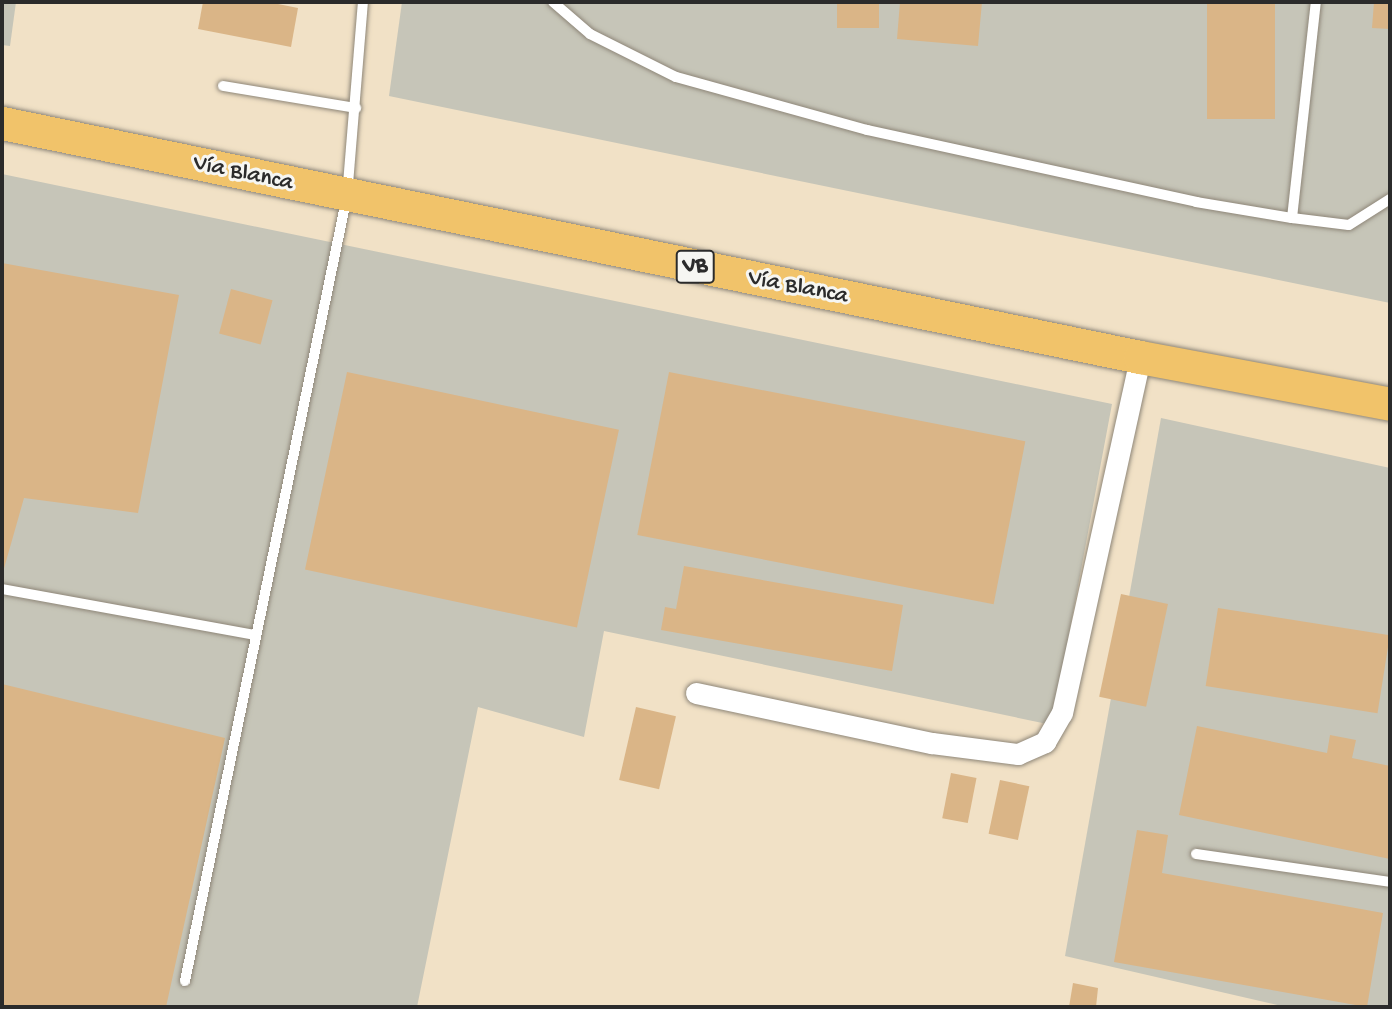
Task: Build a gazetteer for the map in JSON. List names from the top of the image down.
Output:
{
  "streets": {
    "main road": ["Vía Blanca", "VB"]
  }
}
